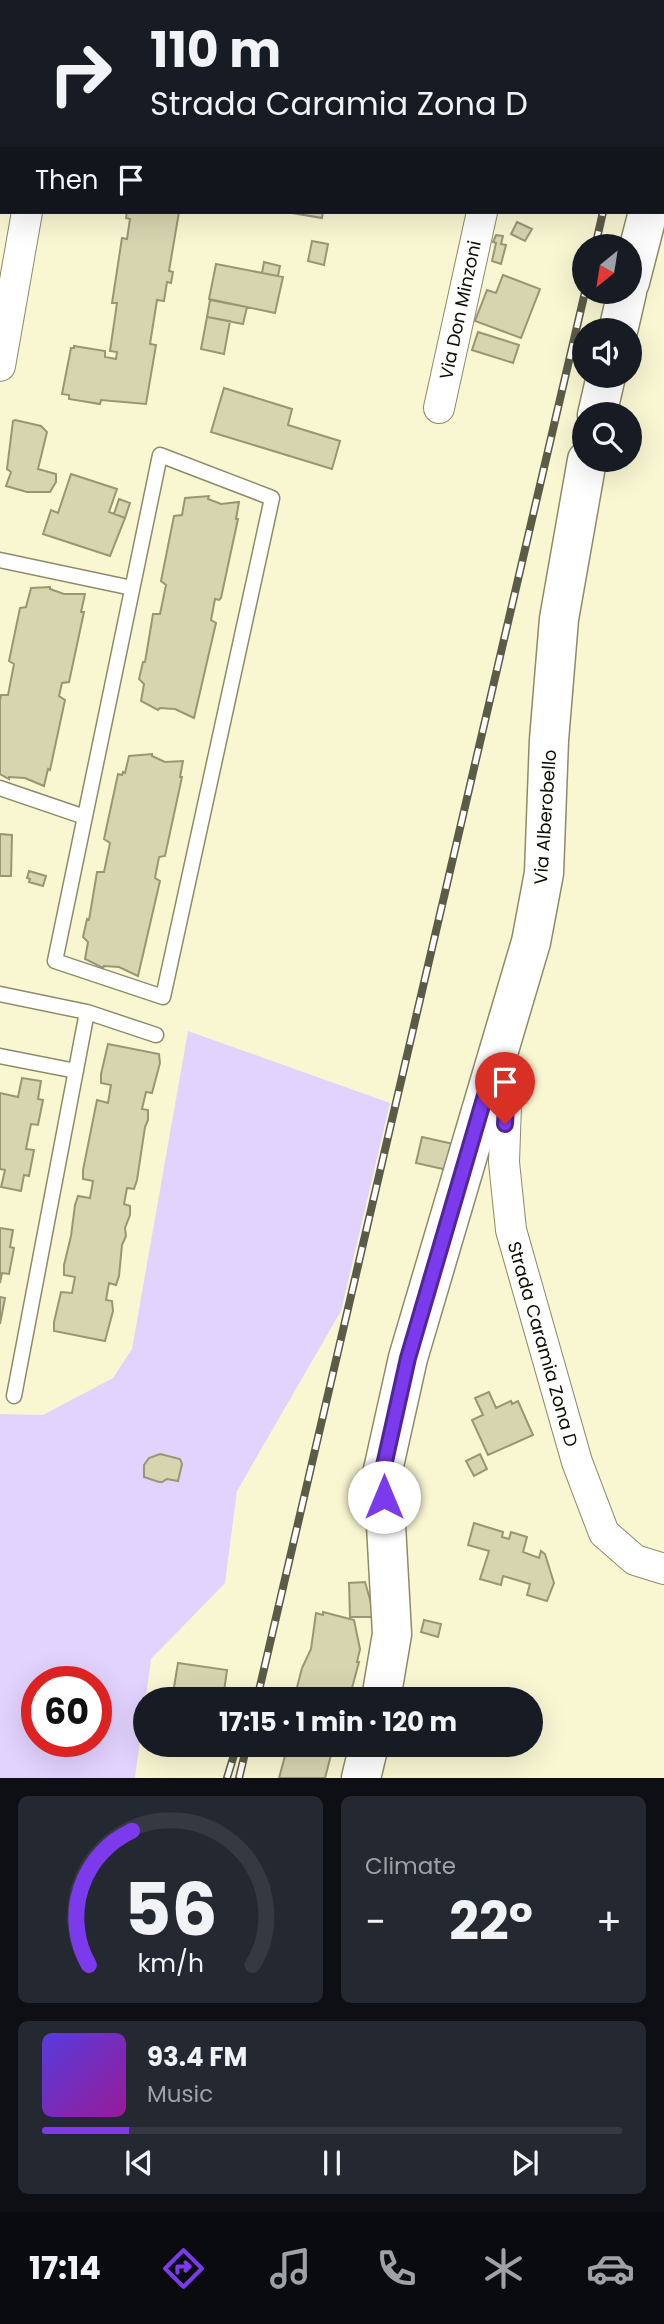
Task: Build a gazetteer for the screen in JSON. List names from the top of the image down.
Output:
{
  "streets": {
    "main road": ["Via Alberobello"],
    "street": ["Via Don Minzoni", "Strada Caramia Zona D"]
  },
  "crossings": [
    ["Via Alberobello", "Strada Caramia Zona D"]
  ],
  "north": "bottom left",
  "page": {
    "turn": ["110 m", "Strada Caramia Zona D"],
    "then": "Then",
    "limit": "60",
    "trip": "17:15 · 1 min · 120 m",
    "tile": "Climate",
    "heat": ["−", "22°", "+"],
    "song": ["93.4 FM", "Music"],
    "tabs": "17:14",
    "gauge": ["56", "km/h"]
  }
}
